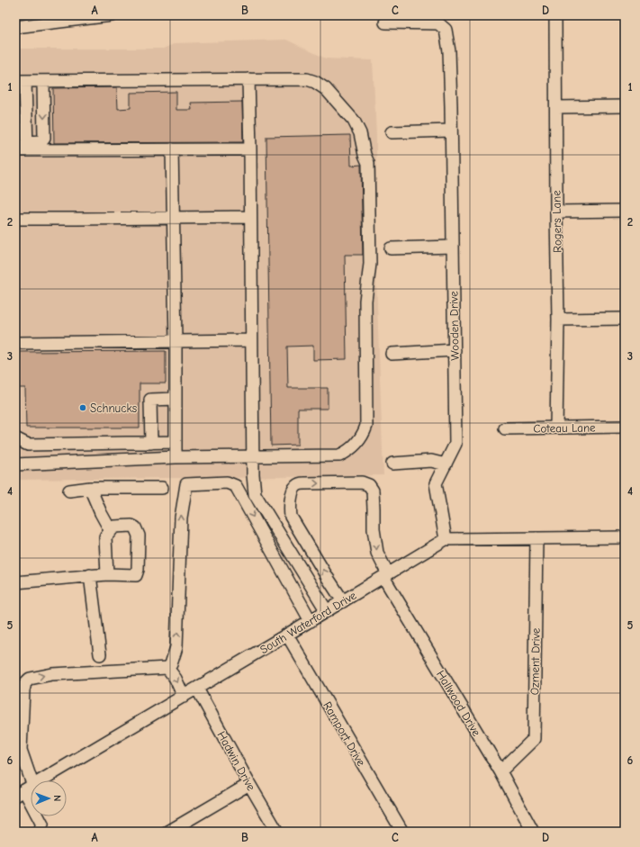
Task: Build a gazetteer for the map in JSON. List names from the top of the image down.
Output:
{
  "streets": {
    "street": [
      "Rogers Lane",
      "Wooden Drive",
      "Coteau Lane",
      "South Waterford Drive",
      "Ozment Drive",
      "Hallwood Drive",
      "Ramport Drive",
      "Hadwin Drive"
    ]
  },
  "crossings": [
    ["Rogers Lane", "Coteau Lane"],
    ["Wooden Drive", "South Waterford Drive"],
    ["South Waterford Drive", "Hallwood Drive"],
    ["South Waterford Drive", "Ramport Drive"],
    ["South Waterford Drive", "Hadwin Drive"],
    ["Ozment Drive", "Hallwood Drive"]
  ],
  "places": ["Schnucks"],
  "north": "right",
  "grid": {
    "columns": [
      "A",
      "B",
      "C",
      "D"
    ],
    "rows": [
      "1",
      "2",
      "3",
      "4",
      "5",
      "6"
    ]
  }
}
